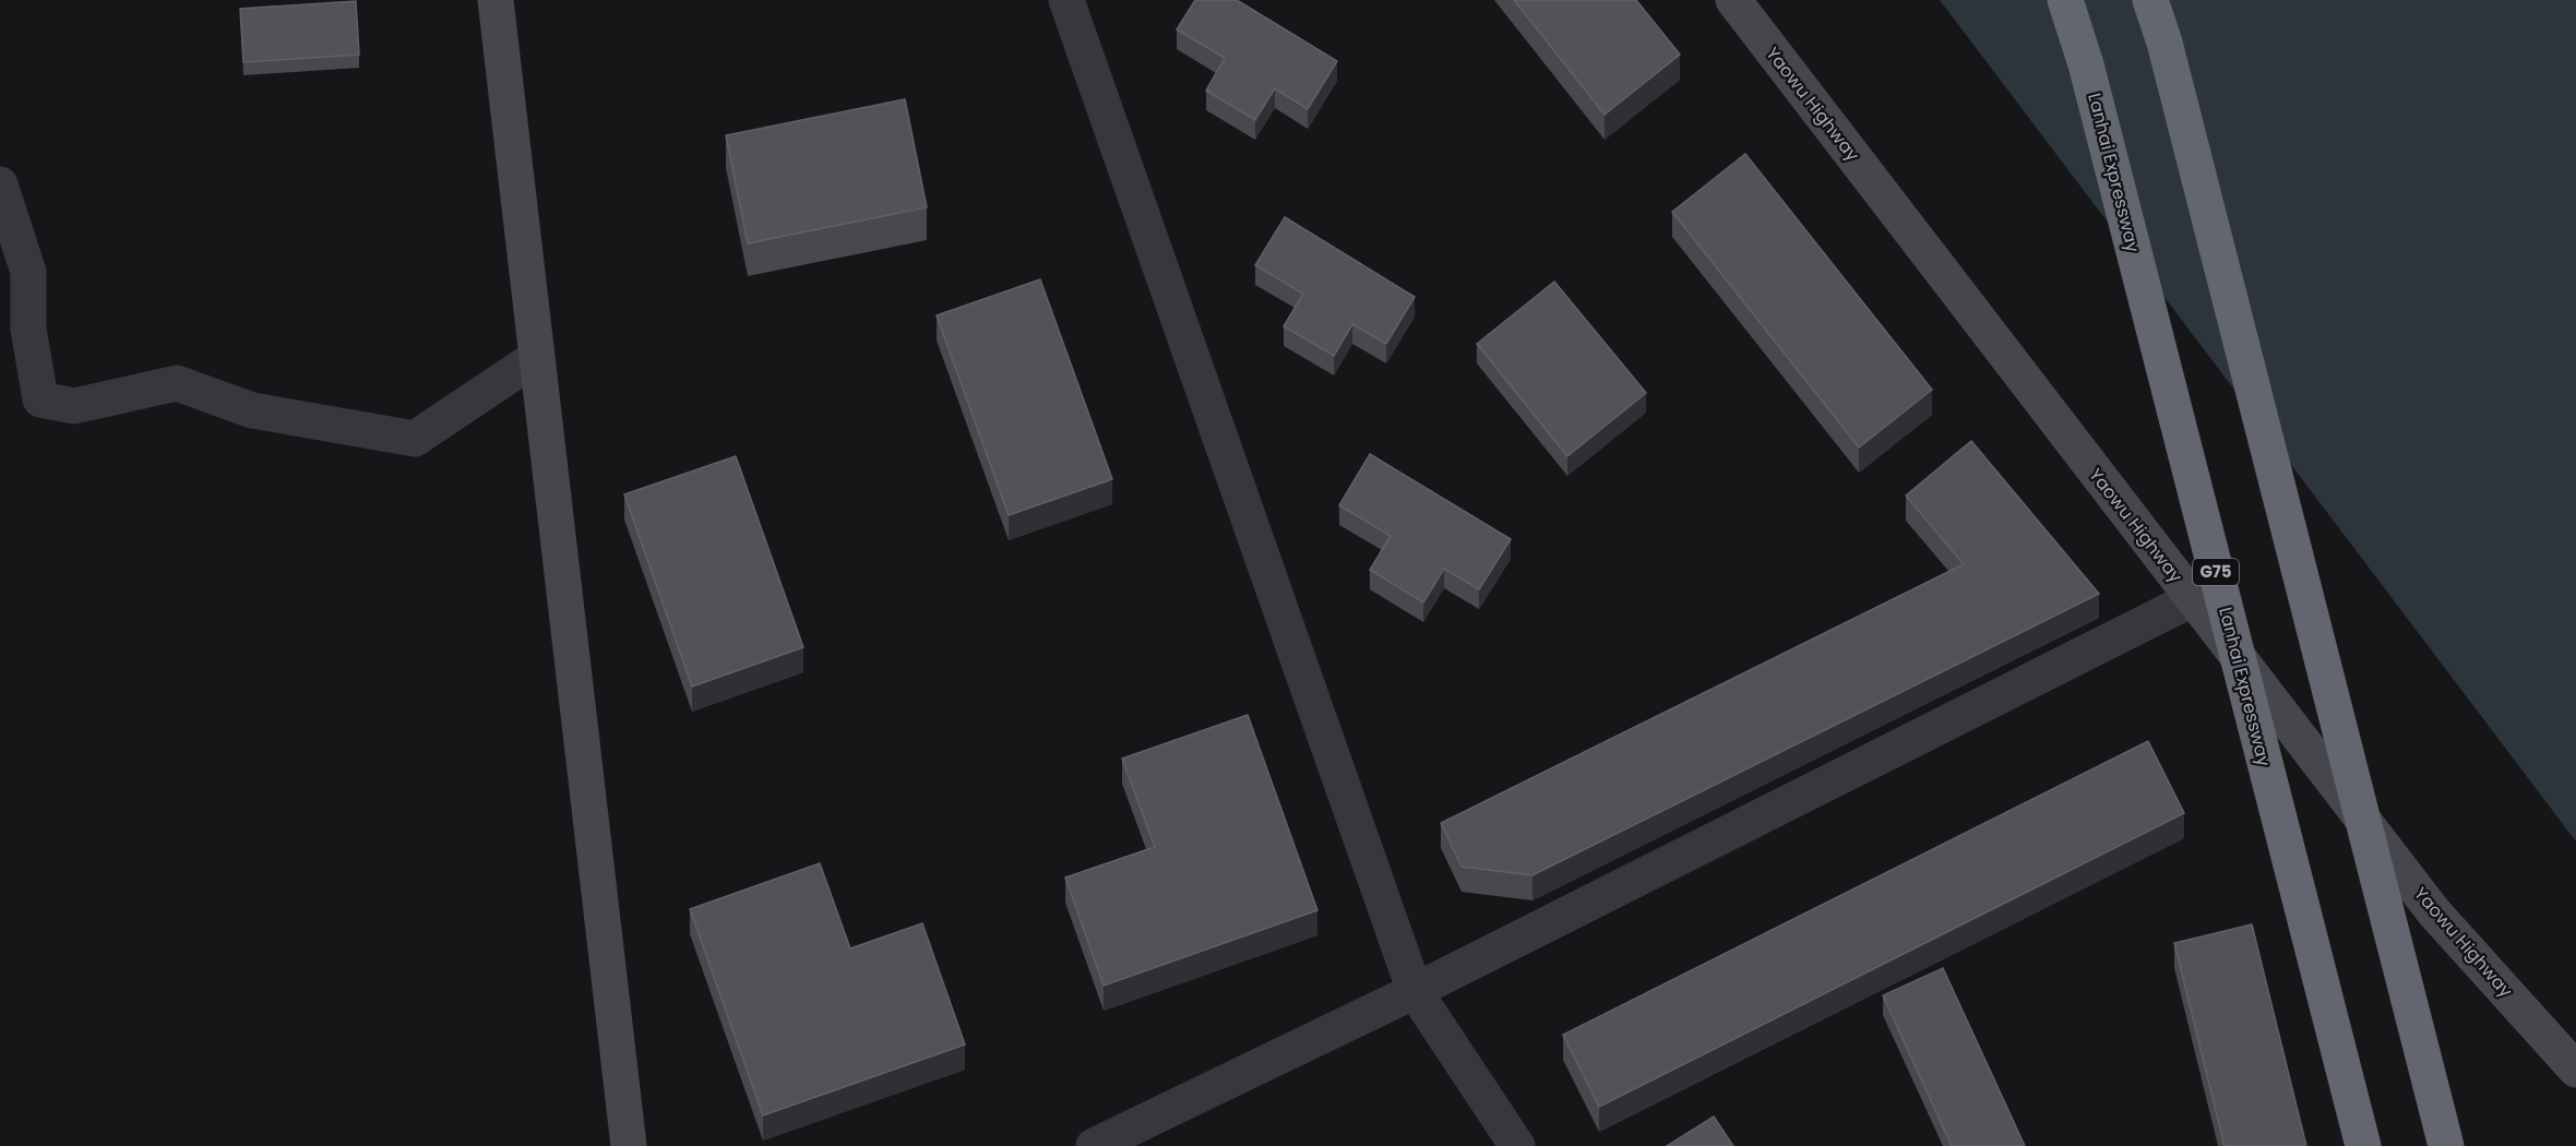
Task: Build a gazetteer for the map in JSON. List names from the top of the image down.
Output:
{
  "streets": {
    "highway": ["Lanhai Expressway", "G75"],
    "main road": ["Yaowu Highway"]
  }
}
